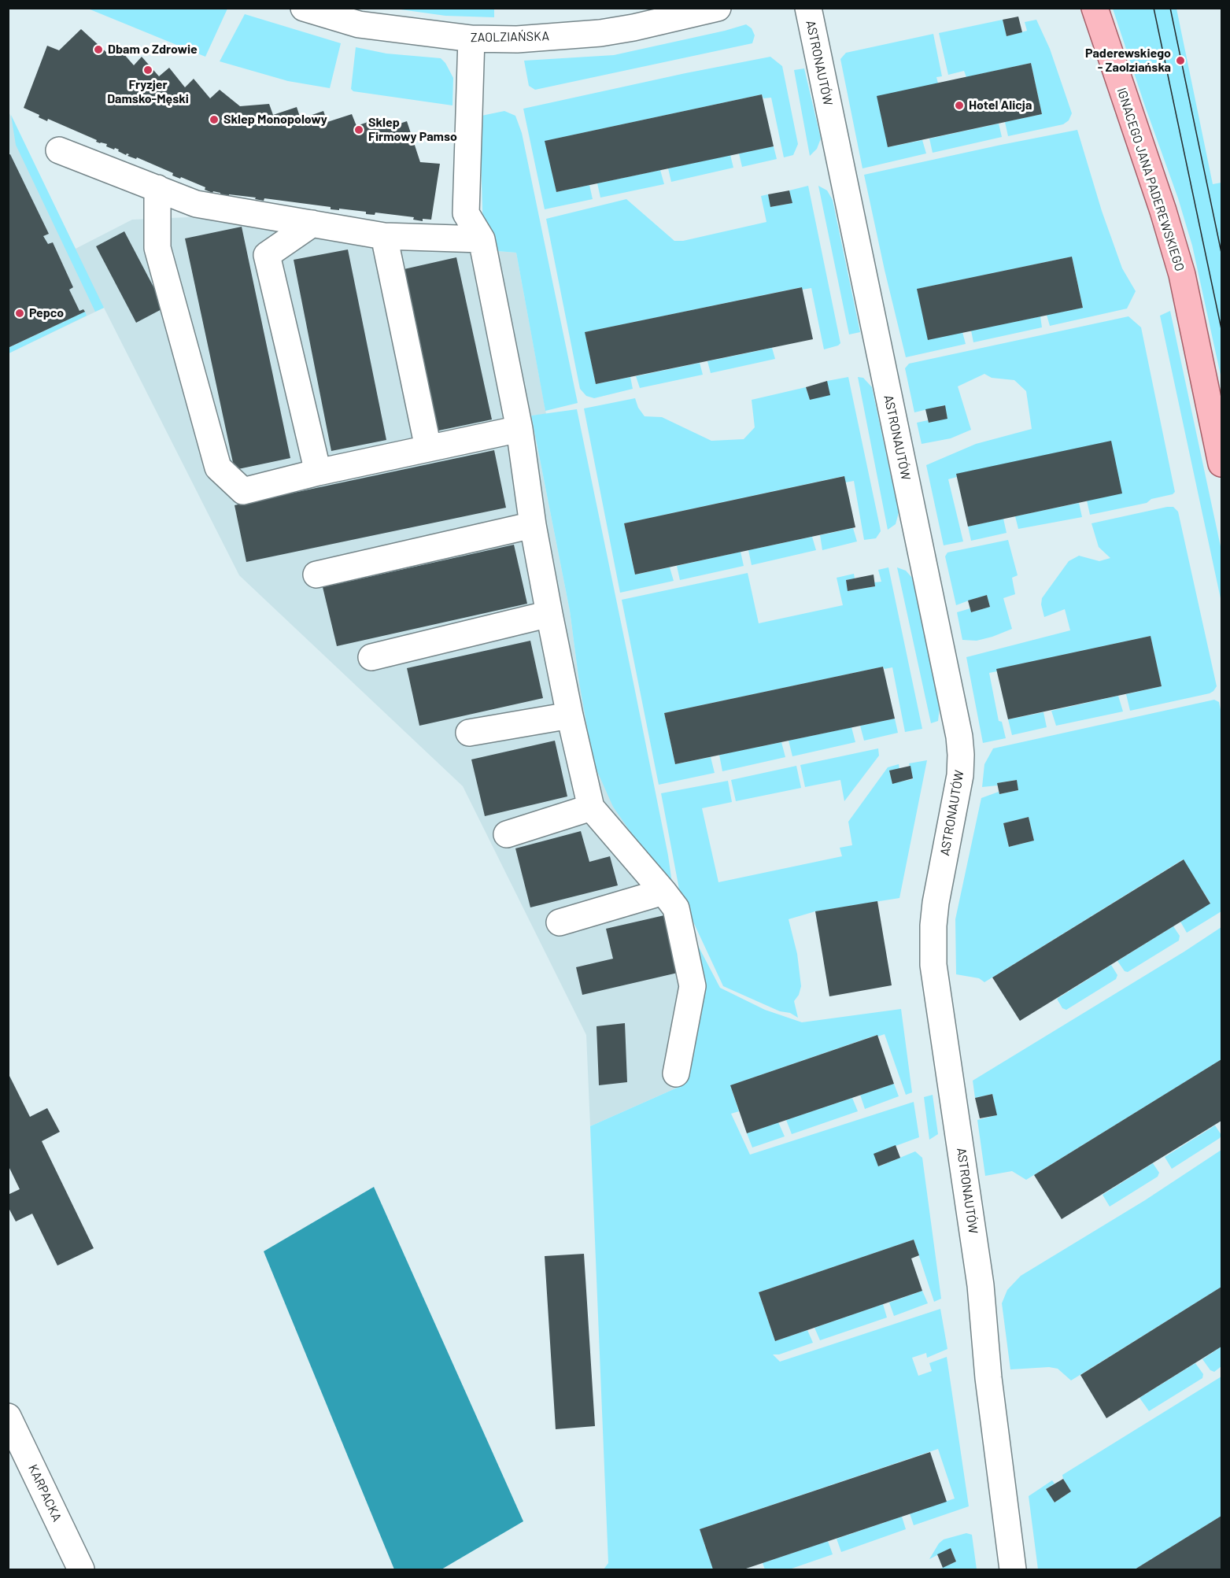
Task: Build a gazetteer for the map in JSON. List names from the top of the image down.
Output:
{
  "streets": {
    "main road": ["IGNACEGO JANA PADEREWSKIEGO"],
    "street": ["ZAOLZIAŃSKA", "ASTRONAUTÓW", "KARPACKA"]
  },
  "places": [
    "Dbam o Zdrowie",
    "Paderewskiego - Zaolziańska",
    "Fryzjer Damsko-Męski",
    "Hotel Alicja",
    "Sklep Monopolowy",
    "Sklep Firmowy Pamso",
    "Pepco"
  ]
}
